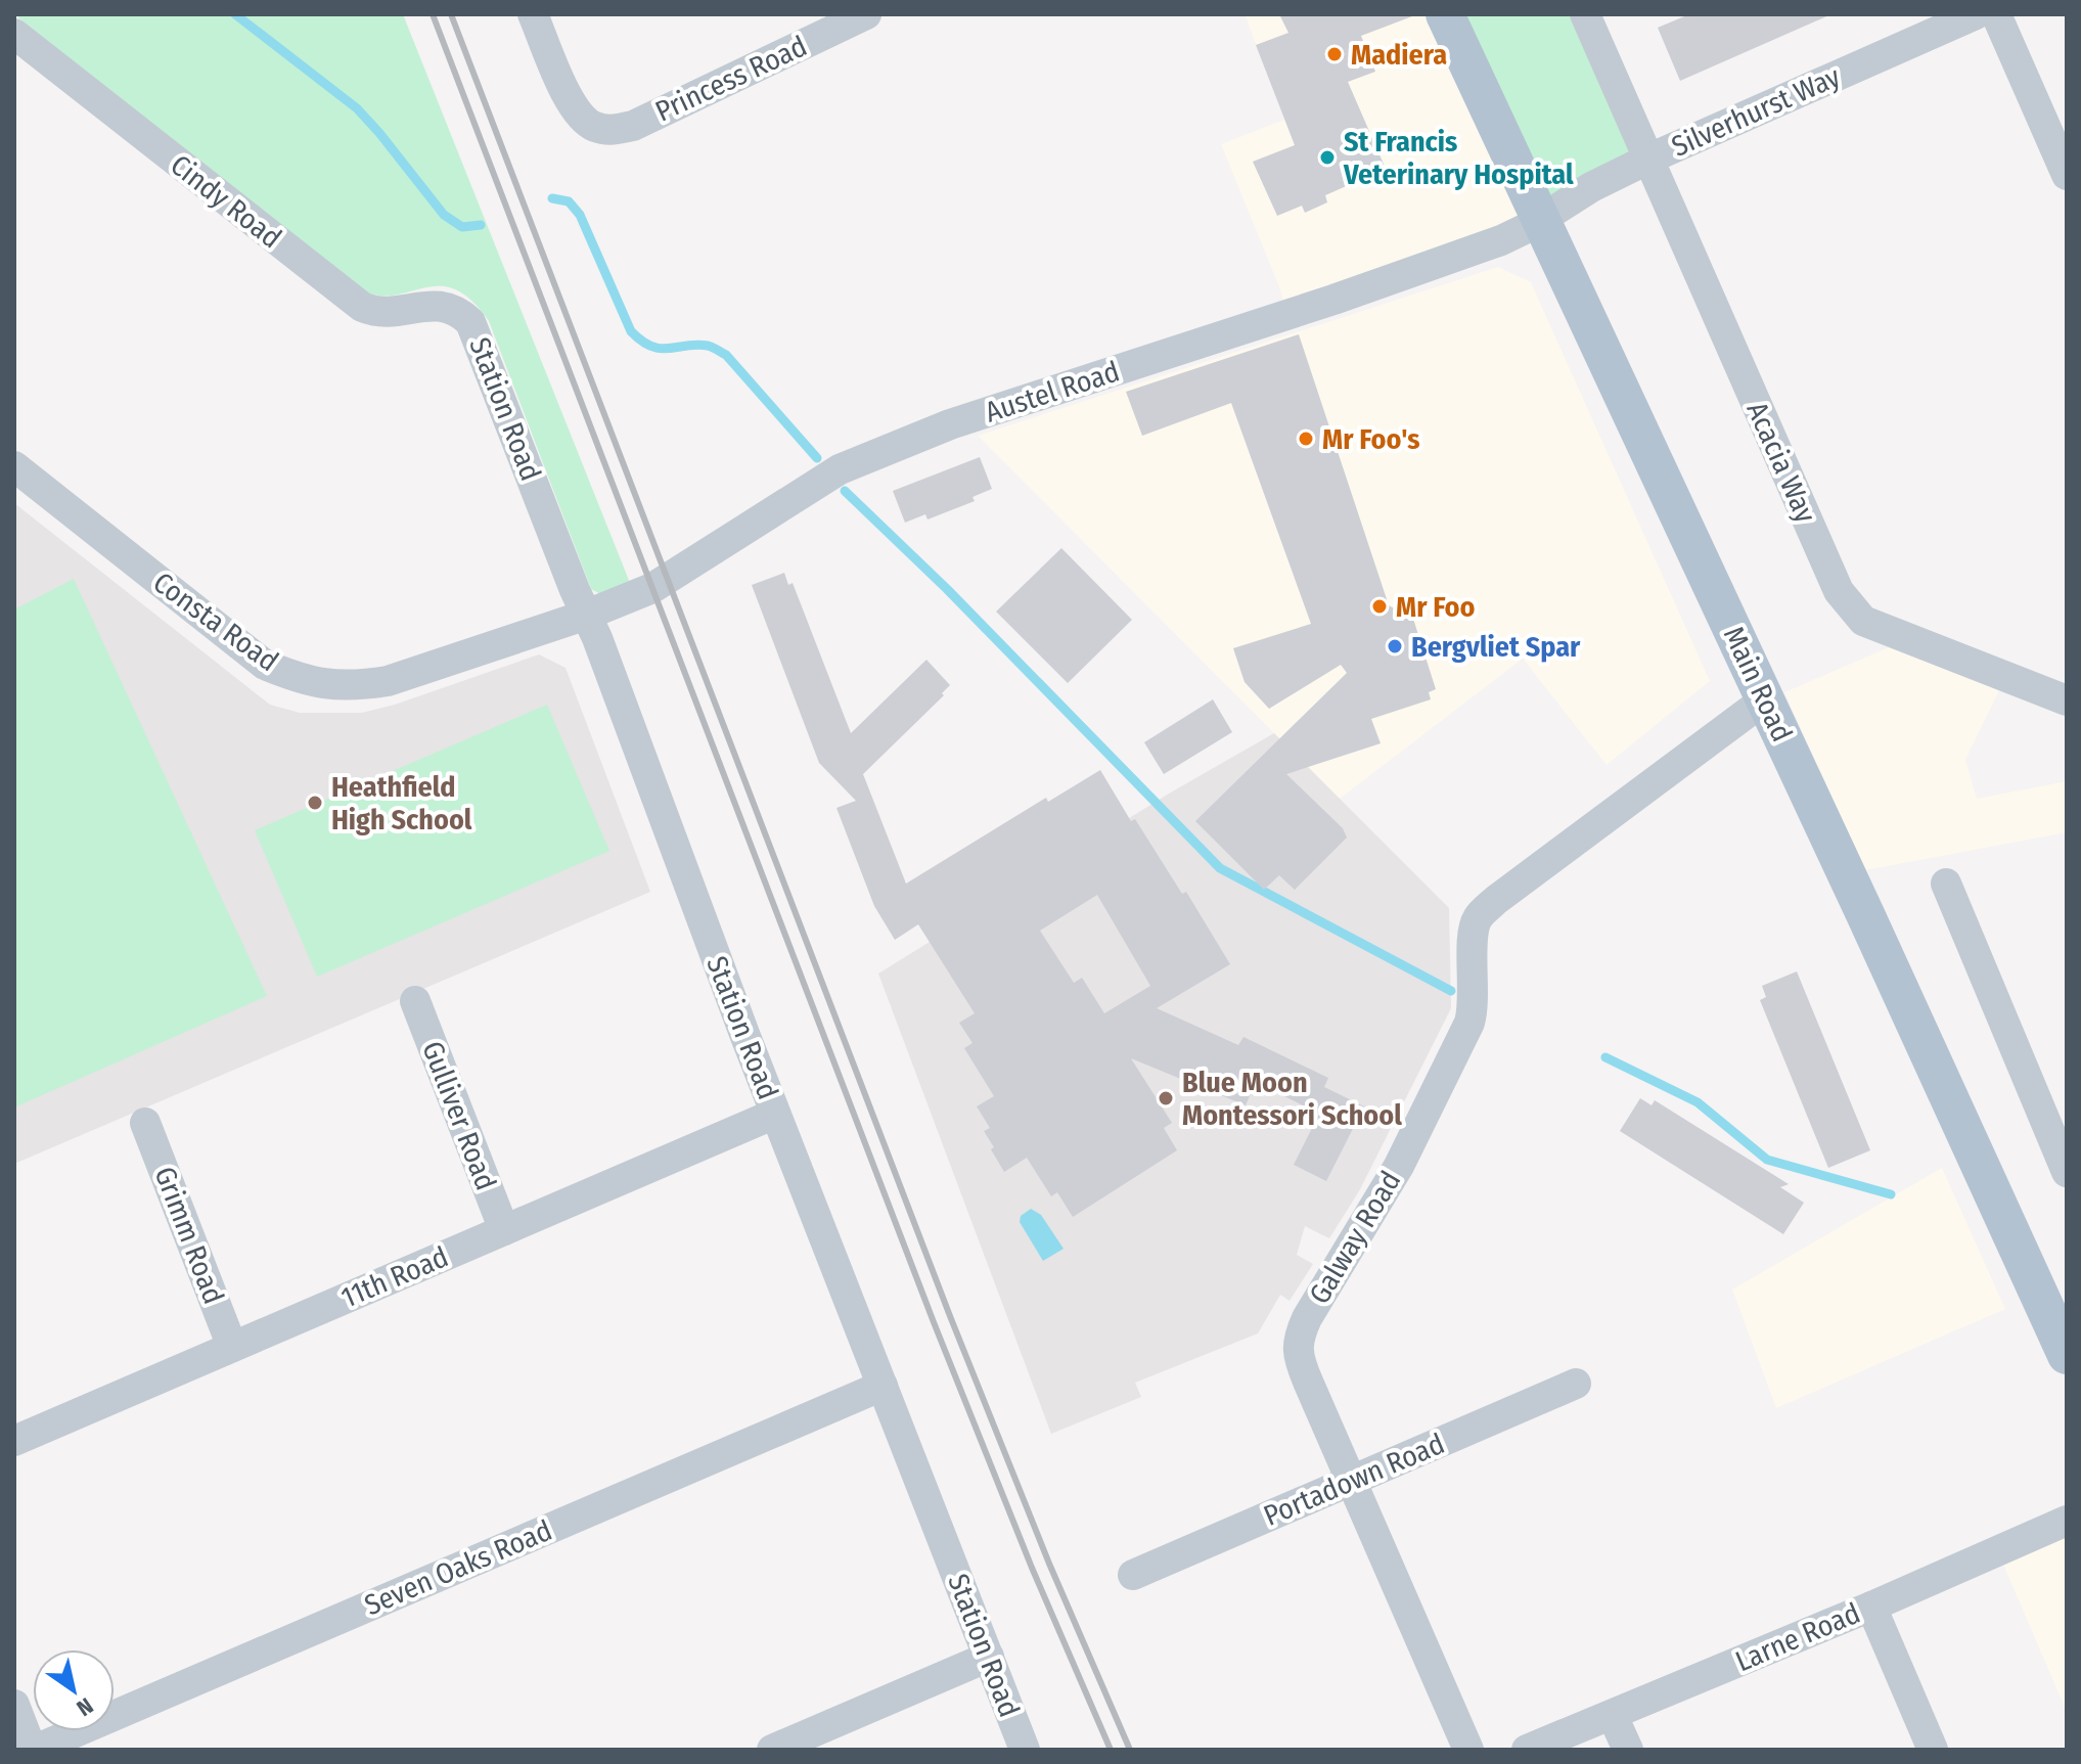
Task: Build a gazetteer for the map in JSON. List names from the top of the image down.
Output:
{
  "streets": {
    "main road": ["Main Road"],
    "street": [
      "Princess Road",
      "Silverhurst Way",
      "Cindy Road",
      "Austel Road",
      "Station Road",
      "Acacia Way",
      "Consta Road",
      "Gulliver Road",
      "Grimm Road",
      "Galway Road",
      "11th Road",
      "Portadown Road",
      "Seven Oaks Road",
      "Larne Road"
    ]
  },
  "crossings": [
    ["Silverhurst Way", "Austel Road"],
    ["Silverhurst Way", "Acacia Way"],
    ["Silverhurst Way", "Main Road"],
    ["Cindy Road", "Station Road"],
    ["Austel Road", "Station Road"],
    ["Austel Road", "Consta Road"],
    ["Austel Road", "Main Road"],
    ["Station Road", "Consta Road"],
    ["Station Road", "11th Road"],
    ["Station Road", "Seven Oaks Road"],
    ["Main Road", "Galway Road"],
    ["Gulliver Road", "11th Road"],
    ["Grimm Road", "11th Road"],
    ["Galway Road", "Portadown Road"]
  ],
  "places": [
    "Madiera",
    "St Francis Veterinary Hospital",
    "Mr Foo's",
    "Mr Foo",
    "Bergvliet Spar",
    "Heathfield High School",
    "Blue Moon Montessori School"
  ],
  "north": "bottom right"
}
